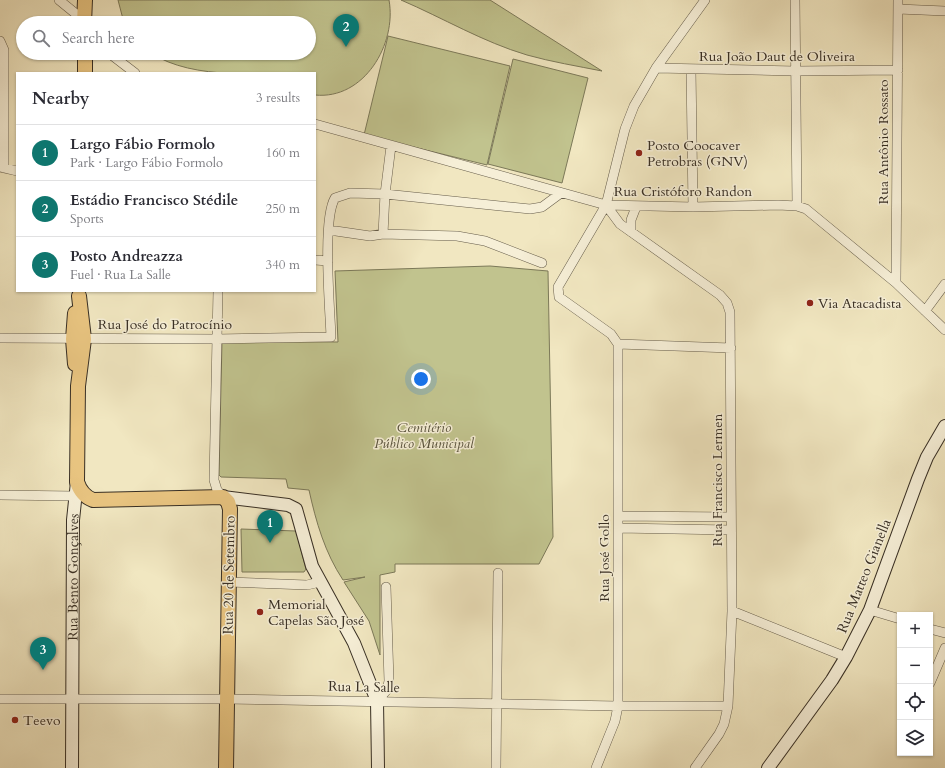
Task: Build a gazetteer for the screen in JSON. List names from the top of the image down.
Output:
{
  "streets": {
    "main road": ["Rua 20 de Setembro", "Rua Bento Gonçalves"],
    "street": [
      "Rua João Daut de Oliveira",
      "Rua Antônio Rossato",
      "Rua Cristóforo Randon",
      "Rua José do Patrocínio",
      "Rua Francisco Lermen",
      "Rua José Gollo",
      "Rua Matteo Gianella",
      "Rua La Salle"
    ]
  },
  "crossings": [
    ["Rua João Daut de Oliveira", "Rua Antônio Rossato"],
    ["Rua Antônio Rossato", "Rua Cristóforo Randon"],
    ["Rua Cristóforo Randon", "Rua Francisco Lermen"],
    ["Rua José do Patrocínio", "Rua 20 de Setembro"],
    ["Rua José do Patrocínio", "Rua Bento Gonçalves"],
    ["Rua Francisco Lermen", "Rua La Salle"],
    ["Rua José Gollo", "Rua La Salle"],
    ["Rua 20 de Setembro", "Rua La Salle"],
    ["Rua Bento Gonçalves", "Rua La Salle"]
  ],
  "parks": ["Cemitério Público Municipal"],
  "places": [
    "Posto Coocaver Petrobras (GNV)",
    "Via Atacadista",
    "Memorial Capelas São José",
    "Teevo"
  ],
  "page": {
    "pins": ["2", "1", "3"],
    "search": "Search here",
    "heading": ["Nearby", "3 results"],
    "list": [
      {
        "mark": "1",
        "name": "Largo Fábio Formolo",
        "note": "Park · Largo Fábio Formolo",
        "value": "160 m"
      },
      {
        "mark": "2",
        "name": "Estádio Francisco Stédile",
        "note": "Sports",
        "value": "250 m"
      },
      {
        "mark": "3",
        "name": "Posto Andreazza",
        "note": "Fuel · Rua La Salle",
        "value": "340 m"
      }
    ],
    "map_buttons": ["+", "−"]
  }
}
